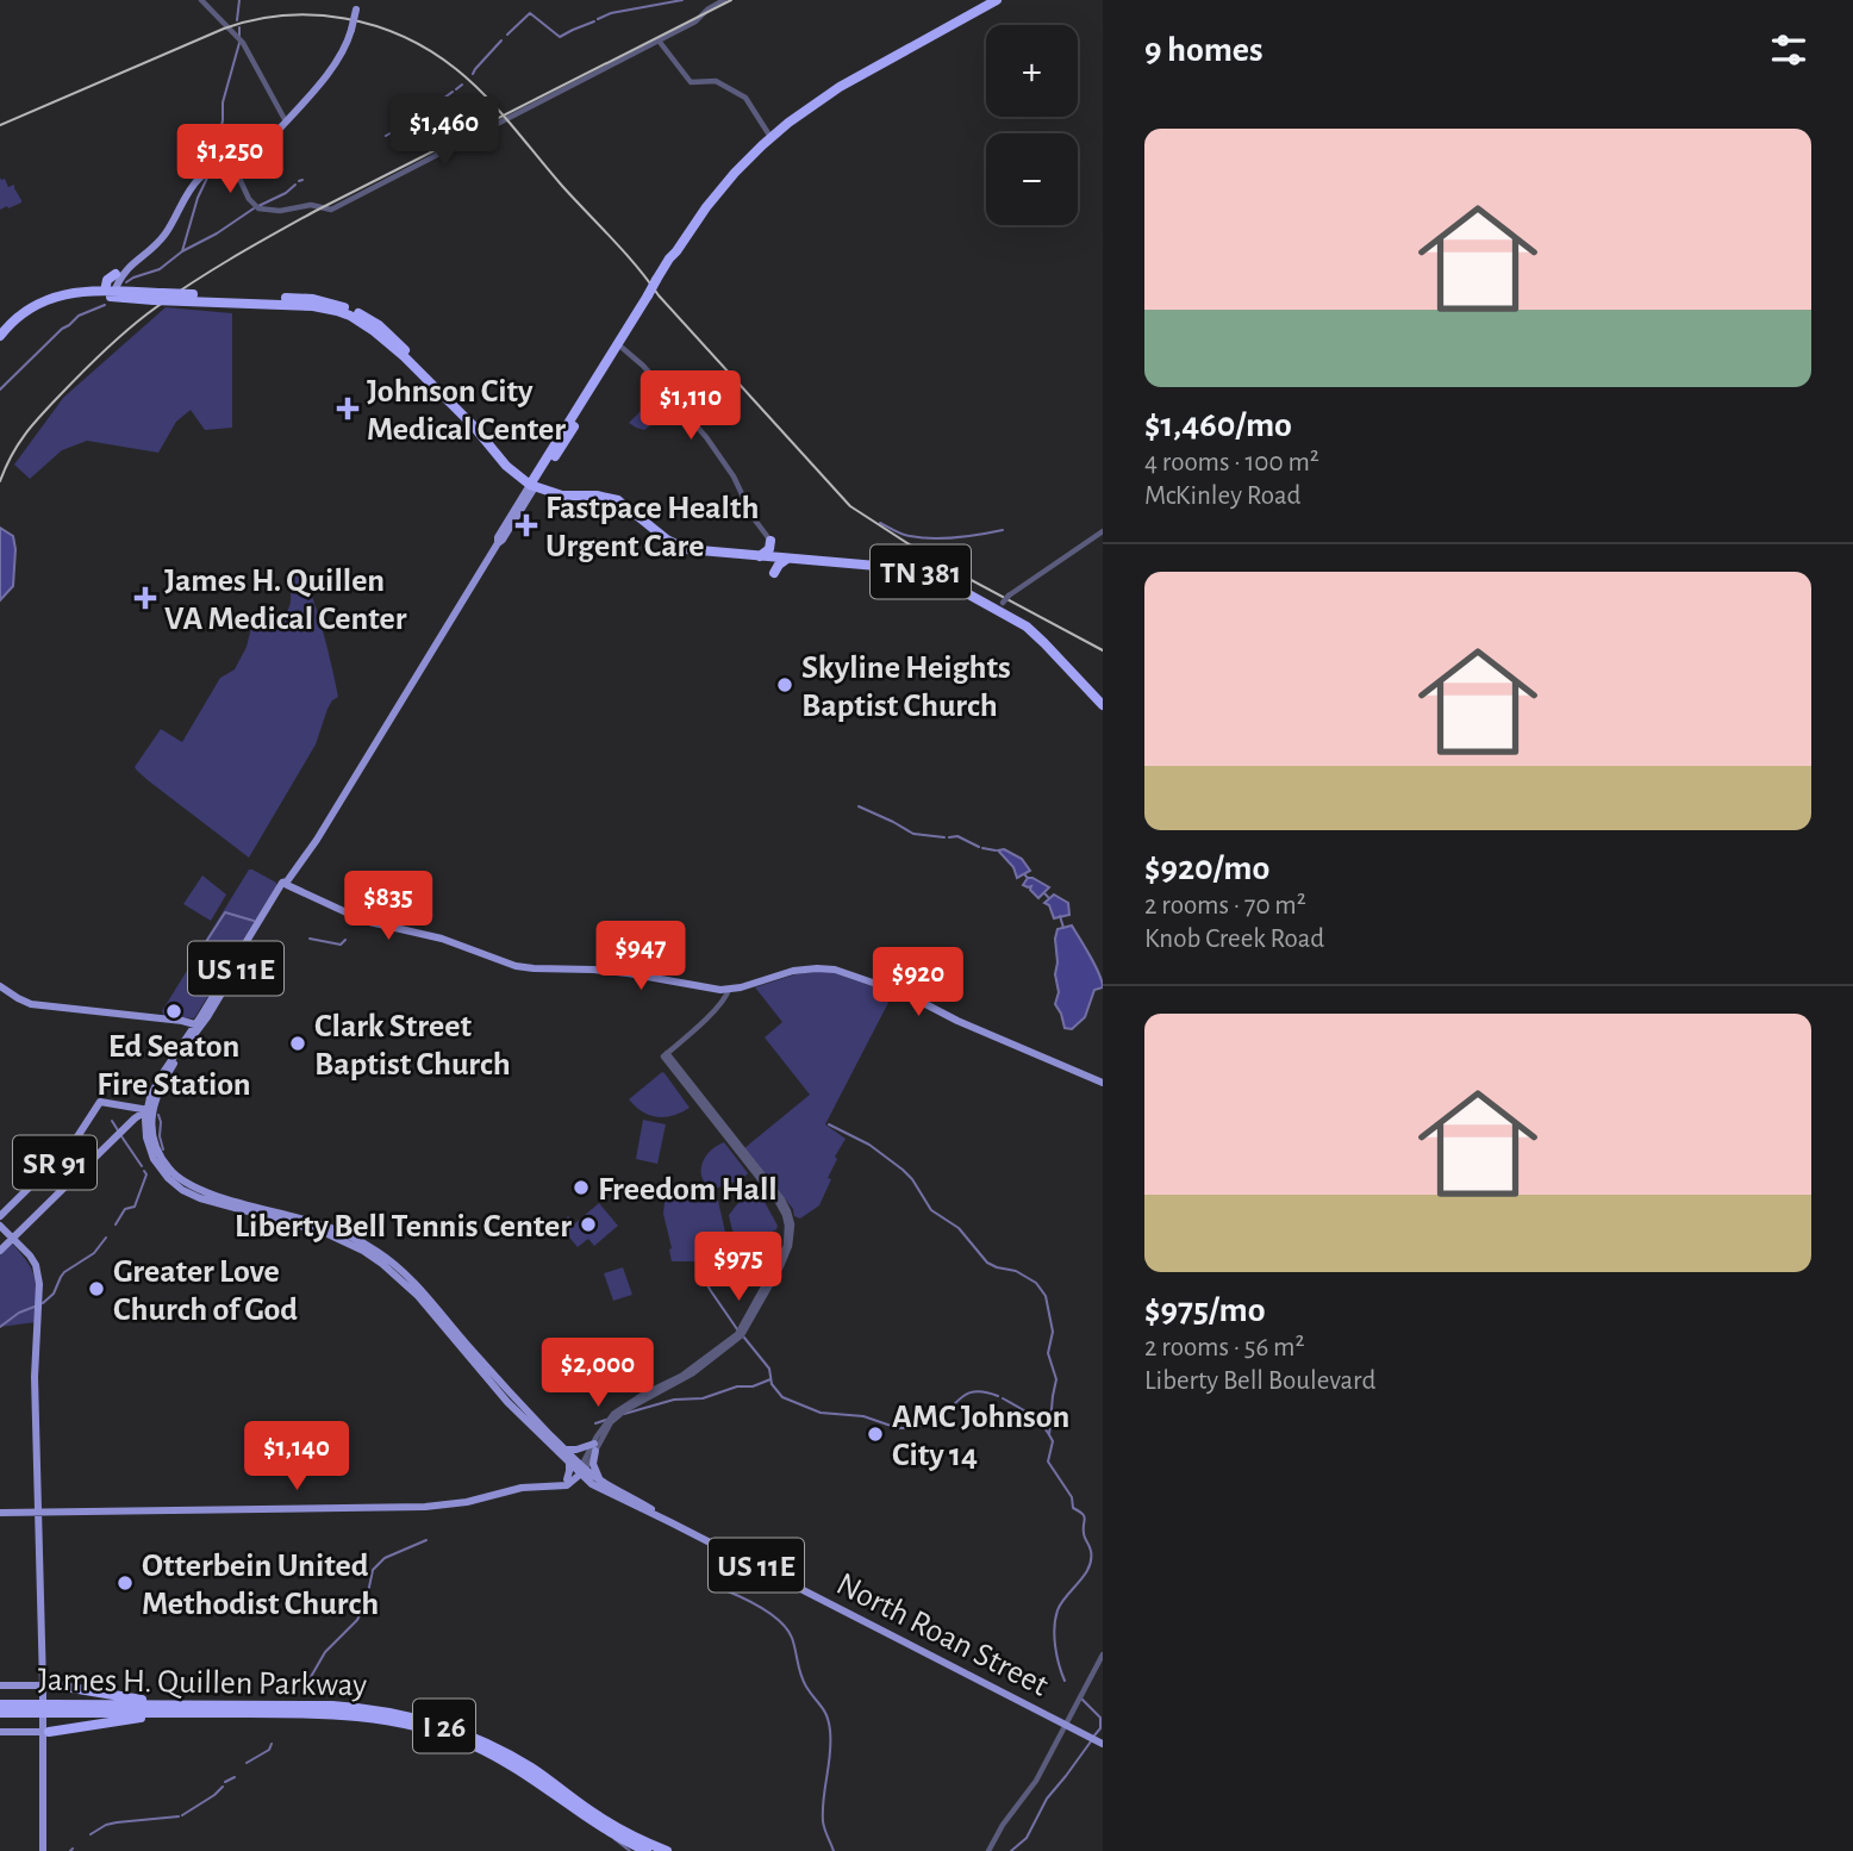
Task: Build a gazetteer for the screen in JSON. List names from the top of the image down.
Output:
{
  "streets": {
    "highway": [
      "TN 381",
      "US 11E",
      "James H. Quillen Parkway",
      "I 26"
    ],
    "main road": ["SR 91", "North Roan Street"]
  },
  "crossings": [
    ["TN 381", "US 11E"],
    ["US 11E", "SR 91"],
    ["US 11E", "North Roan Street"]
  ],
  "places": {
    "health": ["Johnson City Medical Center", "Fastpace Health Urgent Care", "James H. Quillen VA Medical Center"],
    "other": [
      "Skyline Heights Baptist Church",
      "Ed Seaton Fire Station",
      "Clark Street Baptist Church",
      "Freedom Hall",
      "Liberty Bell Tennis Center",
      "Greater Love Church of God",
      "AMC Johnson City 14",
      "Otterbein United Methodist Church"
    ]
  },
  "page": {
    "heading": "9 homes",
    "map_buttons": ["+", "−"],
    "price": [
      "$1,460",
      "$1,250",
      "$1,110",
      "$835",
      "$947",
      "$920",
      "$975",
      "$2,000",
      "$1,140"
    ],
    "list": [
      {
        "name": "$1,460/mo",
        "note": "4 rooms · 100 m² · McKinley Road"
      },
      {
        "name": "$920/mo",
        "note": "2 rooms · 70 m² · Knob Creek Road"
      },
      {
        "name": "$975/mo",
        "note": "2 rooms · 56 m² · Liberty Bell Boulevard"
      }
    ]
  }
}
